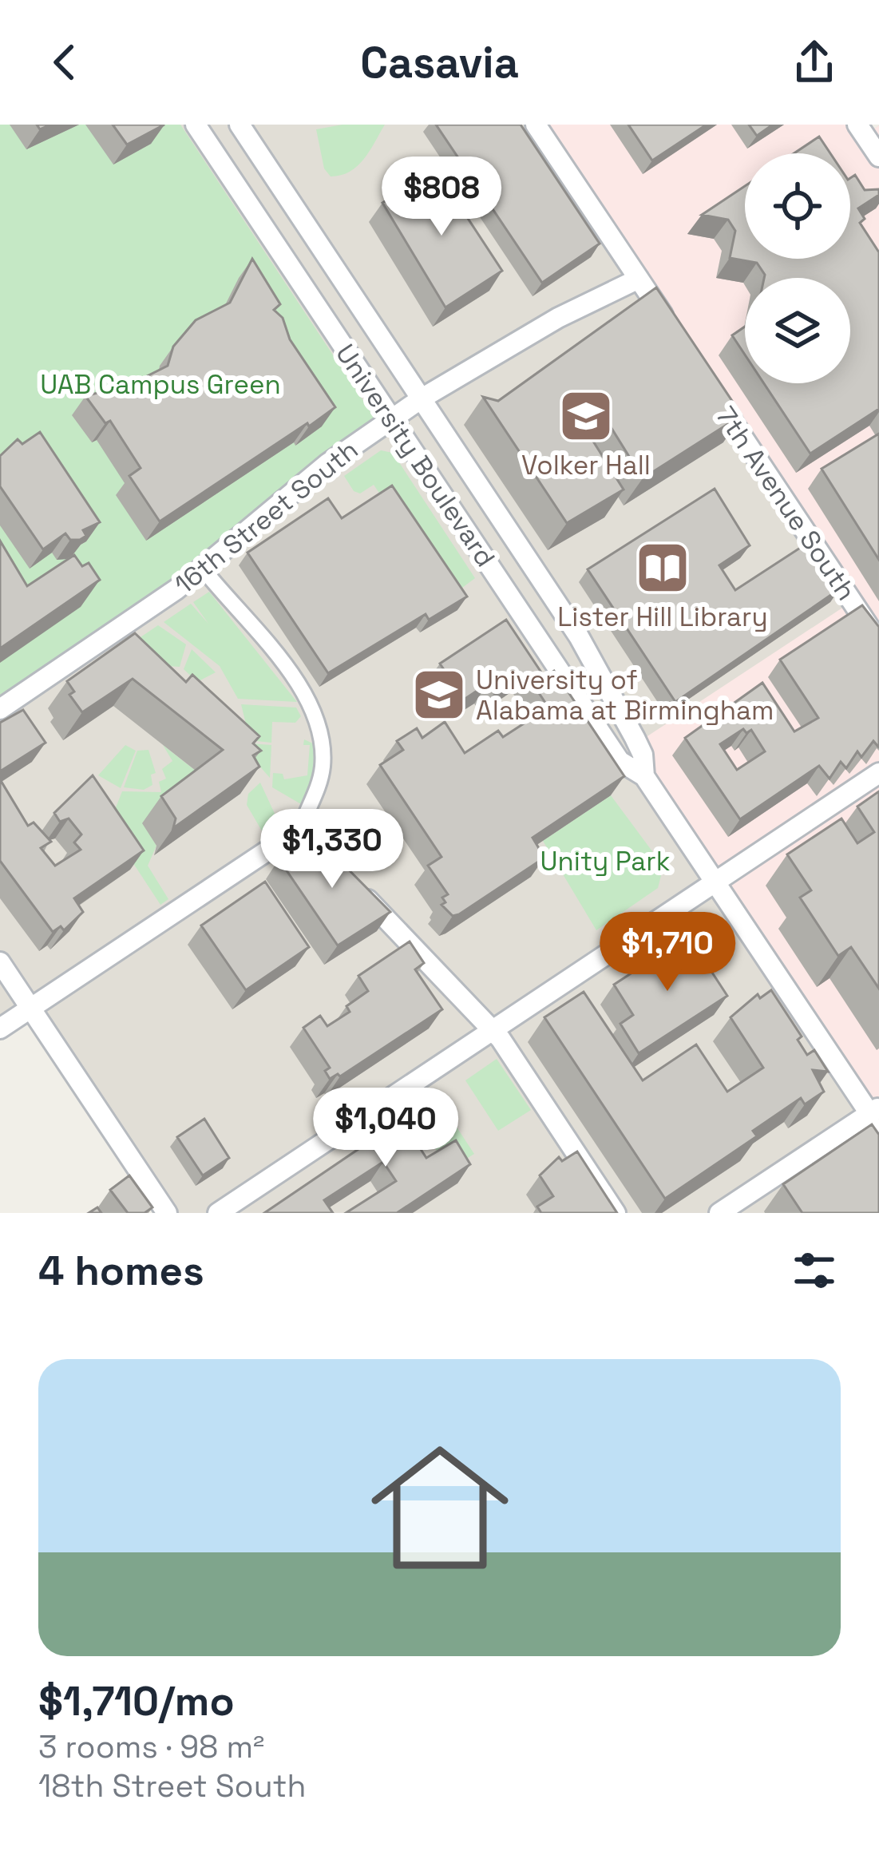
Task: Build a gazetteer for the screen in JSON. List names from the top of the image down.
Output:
{
  "streets": {
    "street": ["University Boulevard", "7th Avenue South", "16th Street South"]
  },
  "crossings": [
    ["University Boulevard", "16th Street South"]
  ],
  "parks": ["UAB Campus Green", "Unity Park"],
  "places": {
    "school or university": ["Volker Hall", "University of Alabama at Birmingham"],
    "library": ["Lister Hill Library"]
  },
  "page": {
    "header": "Casavia",
    "price": [
      "$808",
      "$1,330",
      "$1,710",
      "$1,040"
    ],
    "heading": "4 homes",
    "list": [
      {
        "name": "$1,710/mo",
        "note": "3 rooms · 98 m² · 18th Street South"
      }
    ]
  }
}
